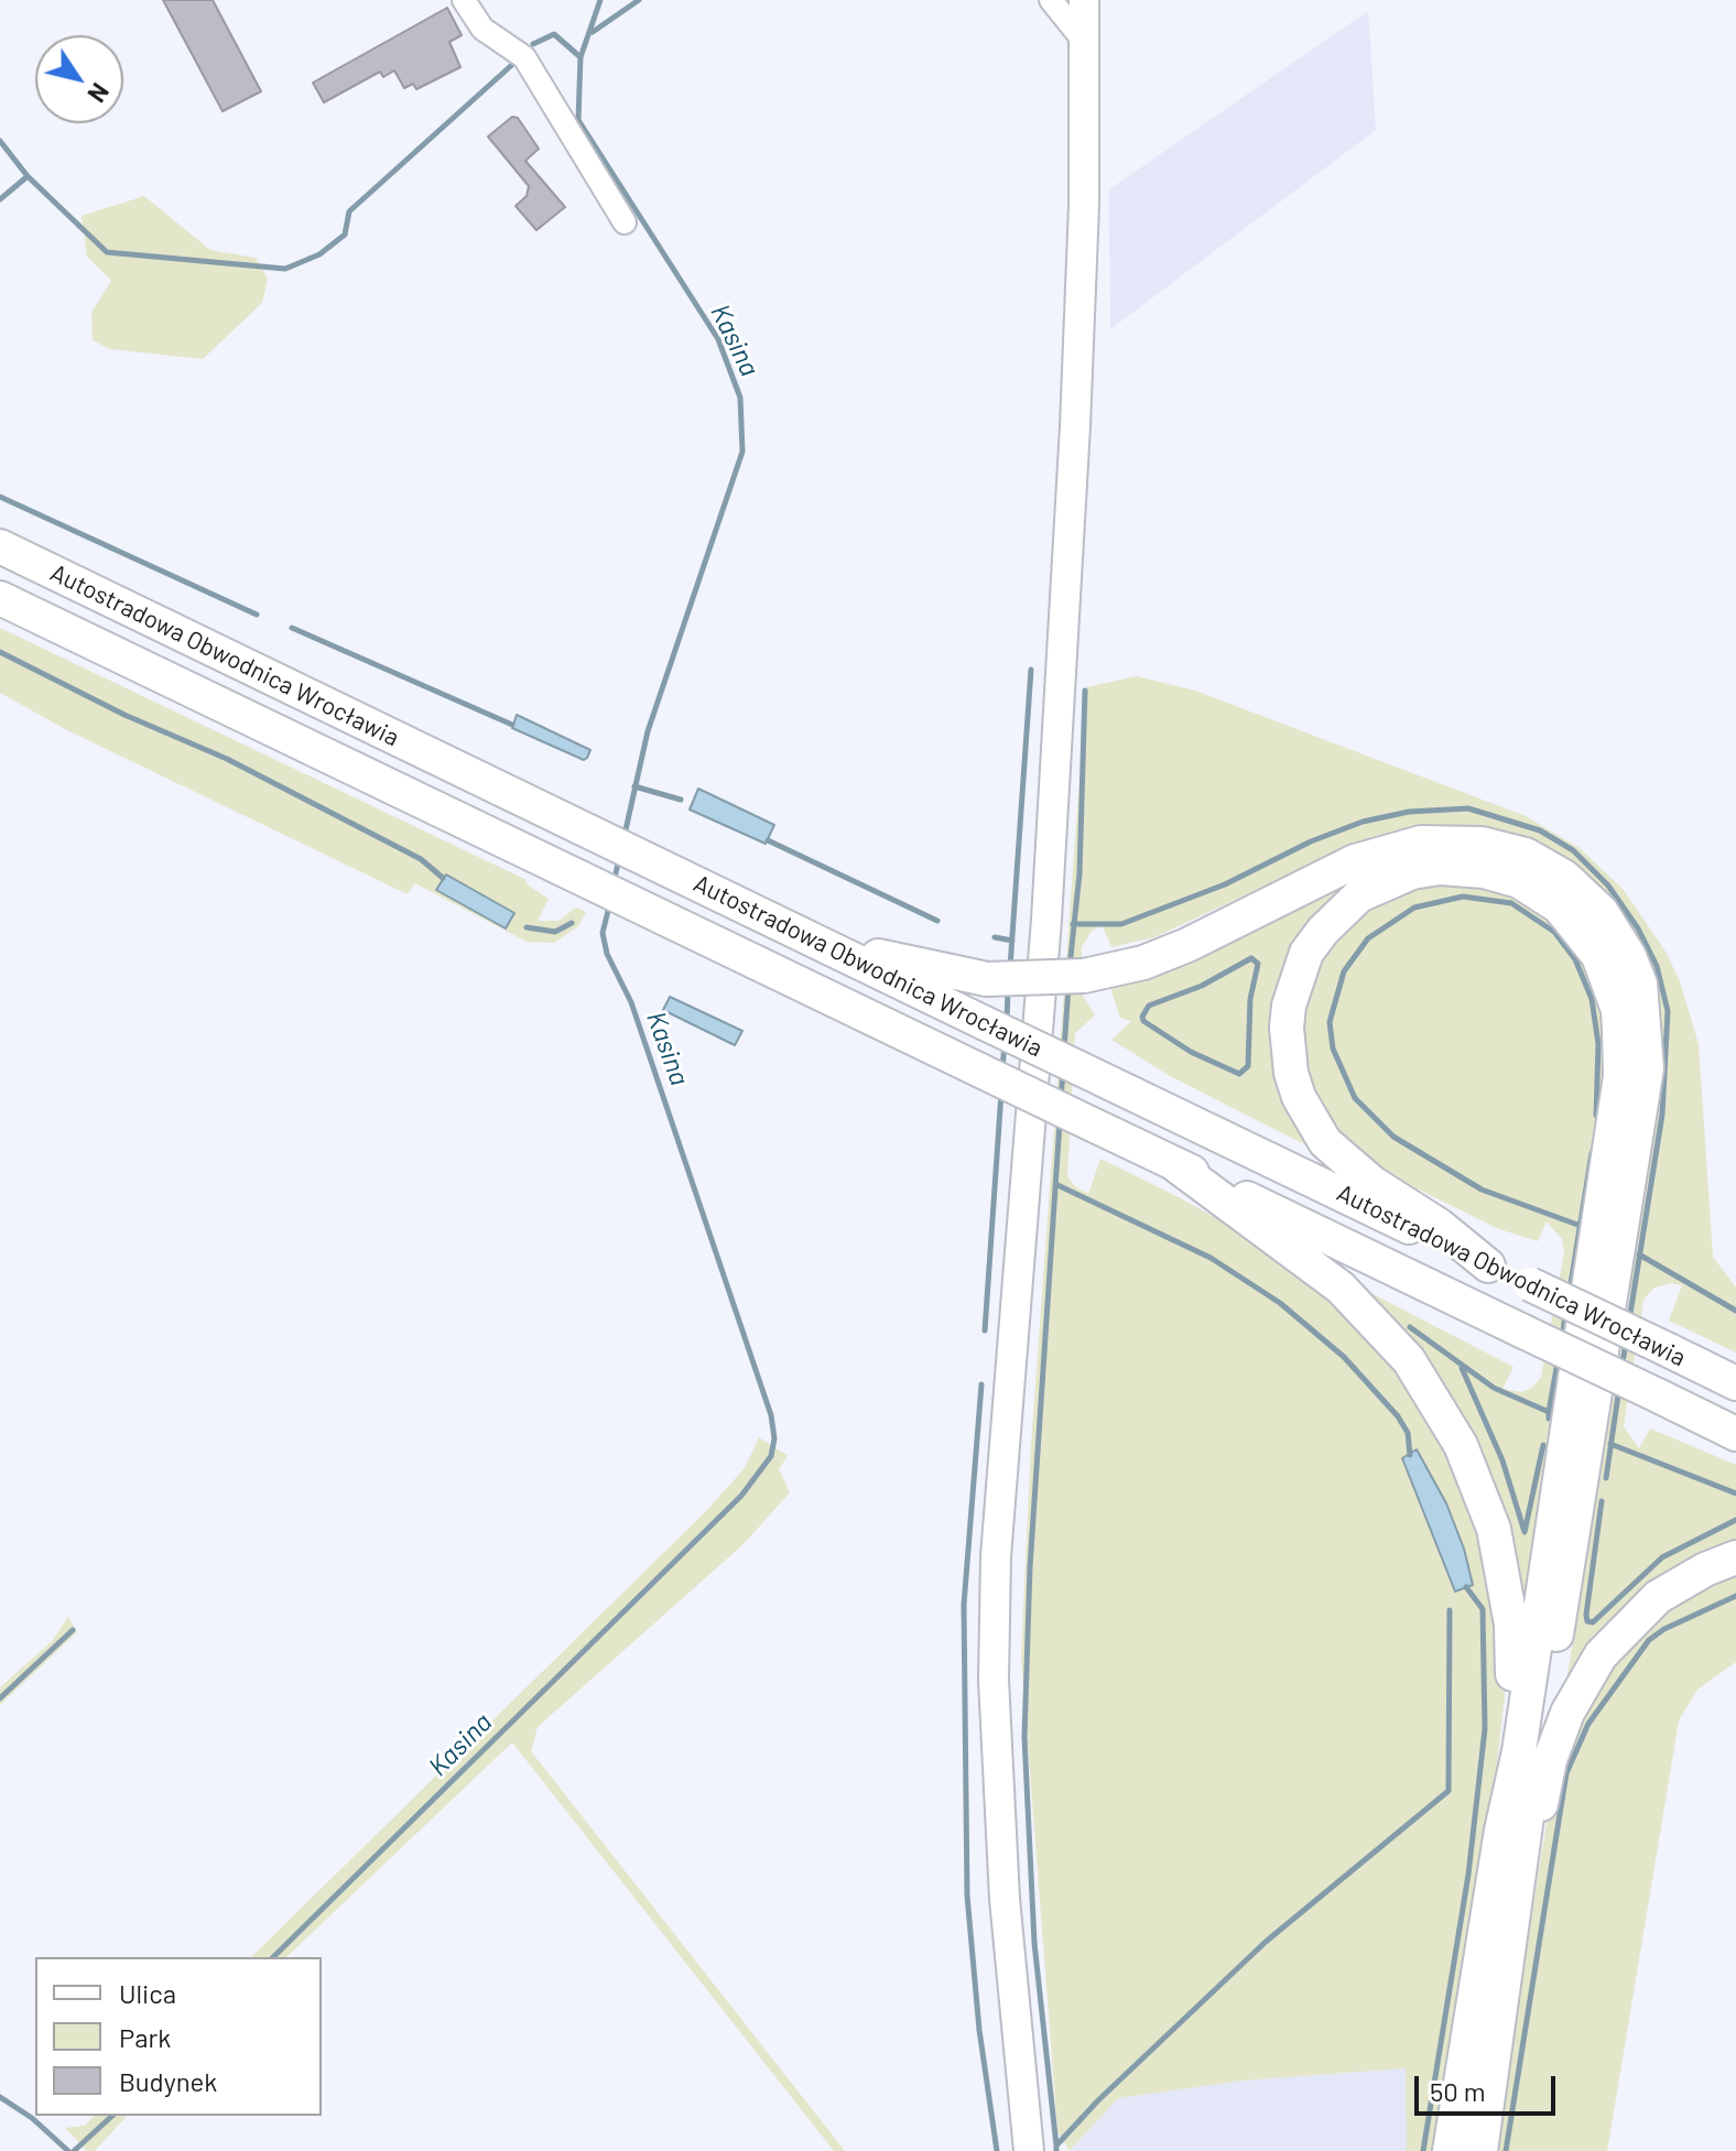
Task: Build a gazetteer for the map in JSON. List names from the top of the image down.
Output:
{
  "streets": {
    "highway": ["Autostradowa Obwodnica Wrocławia"]
  },
  "water": ["Kasina"],
  "legend": ["Ulica", "Park", "Budynek"],
  "scale_bar": "50 m",
  "north": "bottom right"
}
